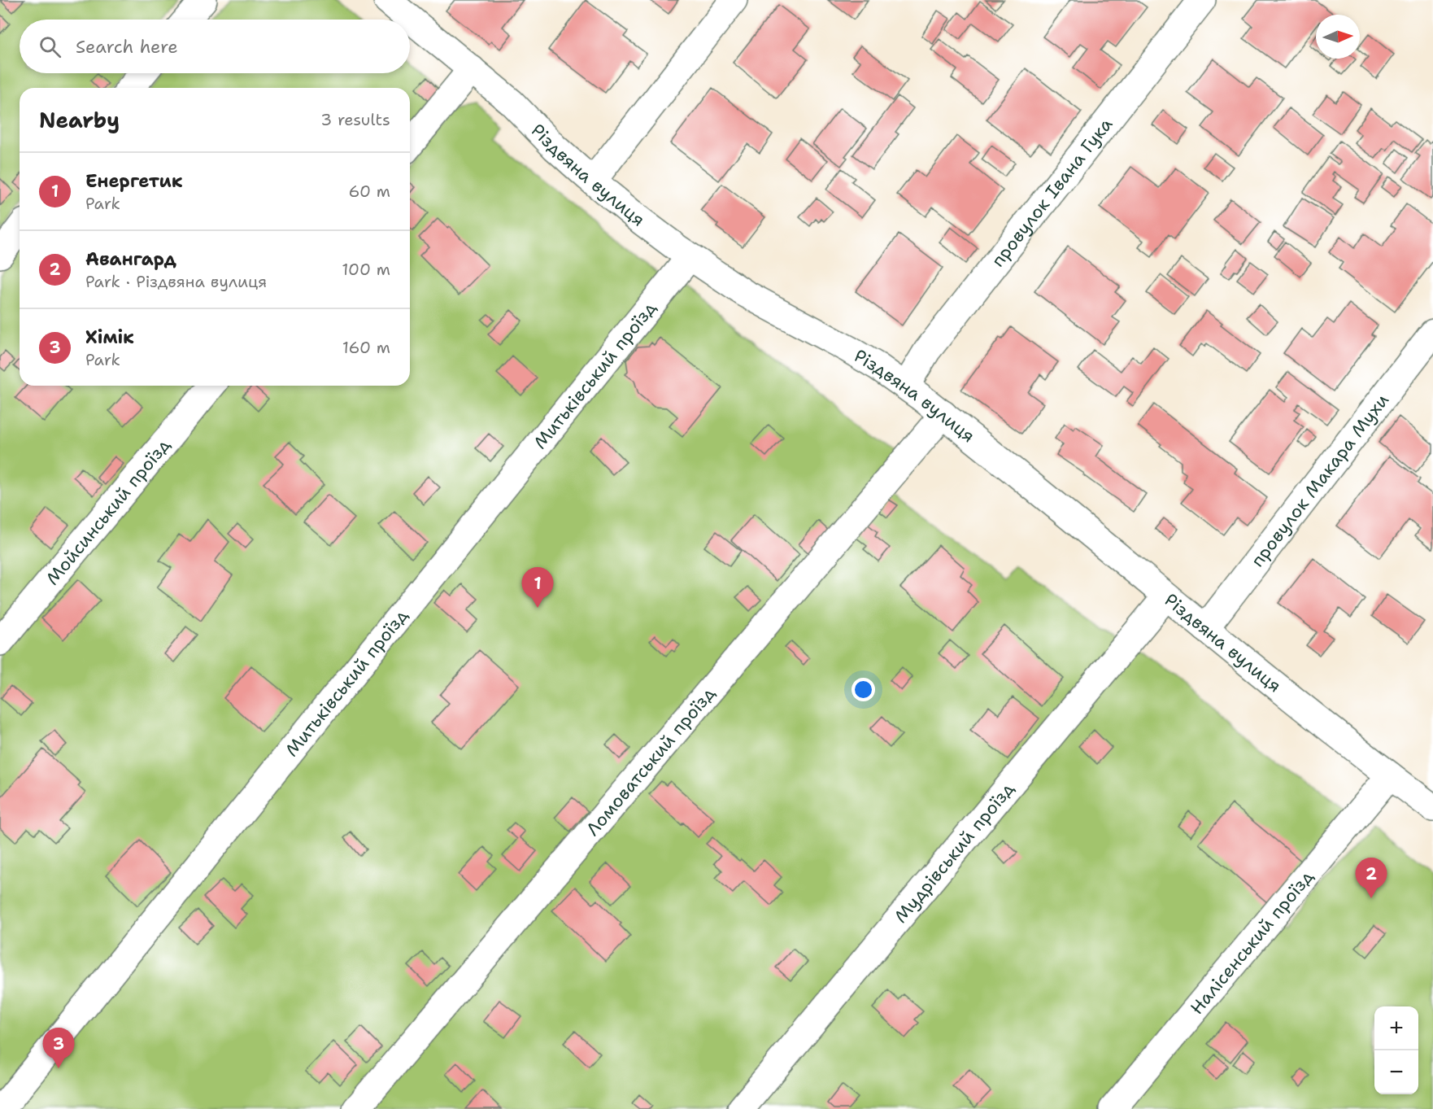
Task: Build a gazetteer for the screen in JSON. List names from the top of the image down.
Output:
{
  "streets": {
    "street": [
      "Різдвяна вулиця",
      "провулок Івана Гука",
      "Митьківський проїзд",
      "провулок Макара Мухи",
      "Мойсинський проїзд",
      "Ломоватський проїзд",
      "Мудрівський проїзд",
      "Налісенський проїзд"
    ]
  },
  "crossings": [
    ["Різдвяна вулиця", "провулок Івана Гука"],
    ["Різдвяна вулиця", "Митьківський проїзд"],
    ["Різдвяна вулиця", "провулок Макара Мухи"],
    ["Різдвяна вулиця", "Ломоватський проїзд"],
    ["Різдвяна вулиця", "Мудрівський проїзд"],
    ["Різдвяна вулиця", "Налісенський проїзд"]
  ],
  "north": "right",
  "page": {
    "search": "Search here",
    "heading": ["Nearby", "3 results"],
    "list": [
      {
        "mark": "1",
        "name": "Енергетик",
        "note": "Park",
        "value": "60 m"
      },
      {
        "mark": "2",
        "name": "Авангард",
        "note": "Park · Різдвяна вулиця",
        "value": "100 m"
      },
      {
        "mark": "3",
        "name": "Хімік",
        "note": "Park",
        "value": "160 m"
      }
    ],
    "pins": ["1", "2", "3"],
    "map_buttons": ["+", "−"]
  }
}
